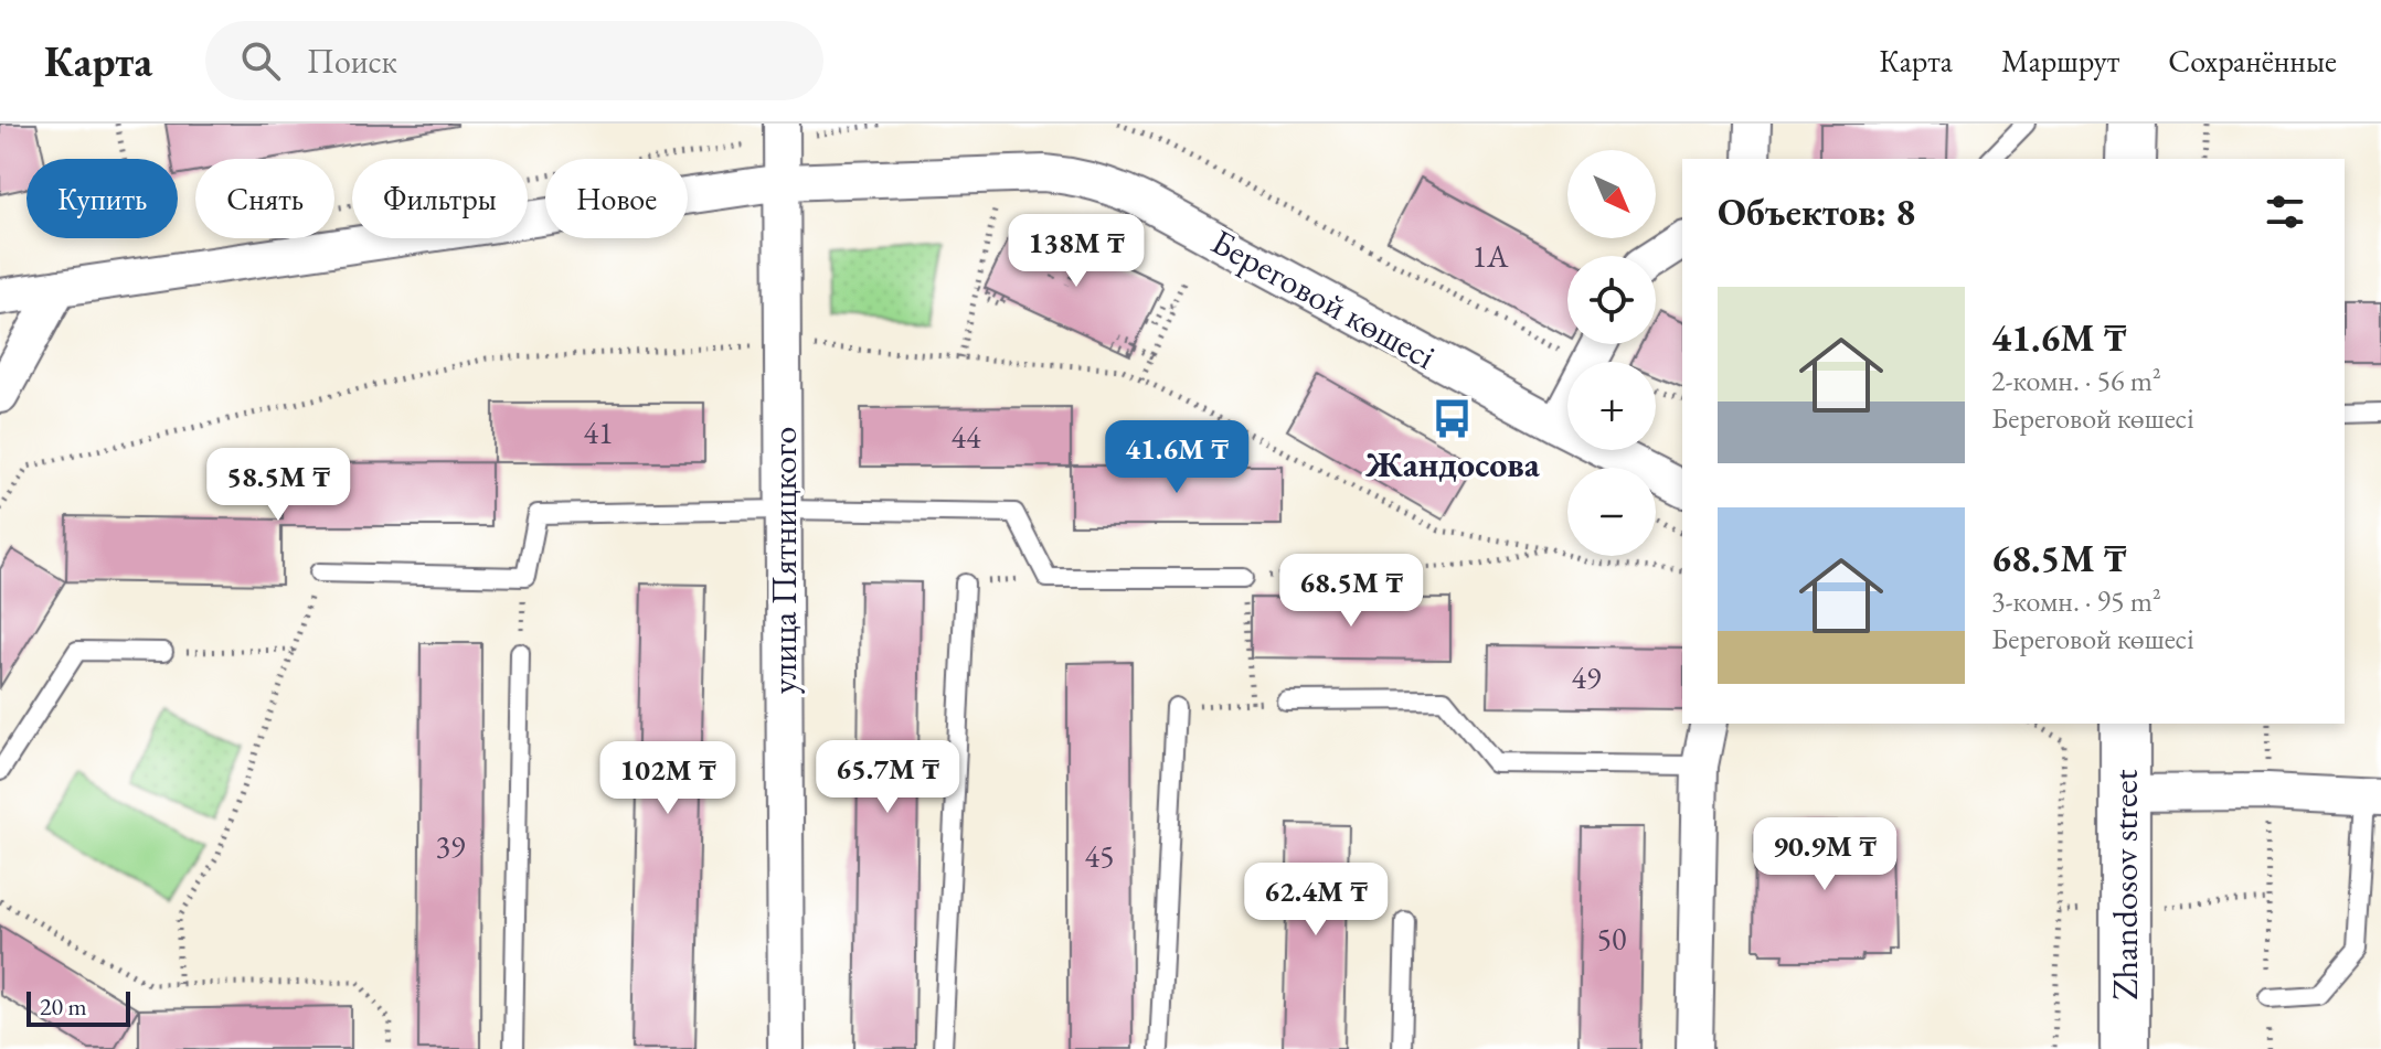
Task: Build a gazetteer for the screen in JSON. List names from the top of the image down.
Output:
{
  "streets": {
    "main road": ["Zhandosov street"],
    "street": ["Береговой көшесі", "улица Пятницкого"]
  },
  "crossings": [
    ["Береговой көшесі", "улица Пятницкого"]
  ],
  "places": {
    "bus stop": ["Жандосова"]
  },
  "house_numbers": [
    "1А",
    "41",
    "44",
    "49",
    "39",
    "45",
    "50"
  ],
  "scale_bar": "20 m",
  "north": "bottom right",
  "page": {
    "header": "Карта",
    "search": "Поиск",
    "nav": ["Карта", "Маршрут", "Сохранённые"],
    "map_buttons": ["+", "−"],
    "chip": [
      "Купить",
      "Снять",
      "Фильтры",
      "Новое"
    ],
    "heading": "Объектов: 8",
    "price": [
      "138M ₸",
      "41.6M ₸",
      "58.5M ₸",
      "68.5M ₸",
      "65.7M ₸",
      "102M ₸",
      "90.9M ₸",
      "62.4M ₸"
    ],
    "list": [
      {
        "name": "41.6M ₸",
        "note": "2-комн. · 56 m² · Береговой көшесі"
      },
      {
        "name": "68.5M ₸",
        "note": "3-комн. · 95 m² · Береговой көшесі"
      }
    ],
    "scale": "20 m"
  }
}
